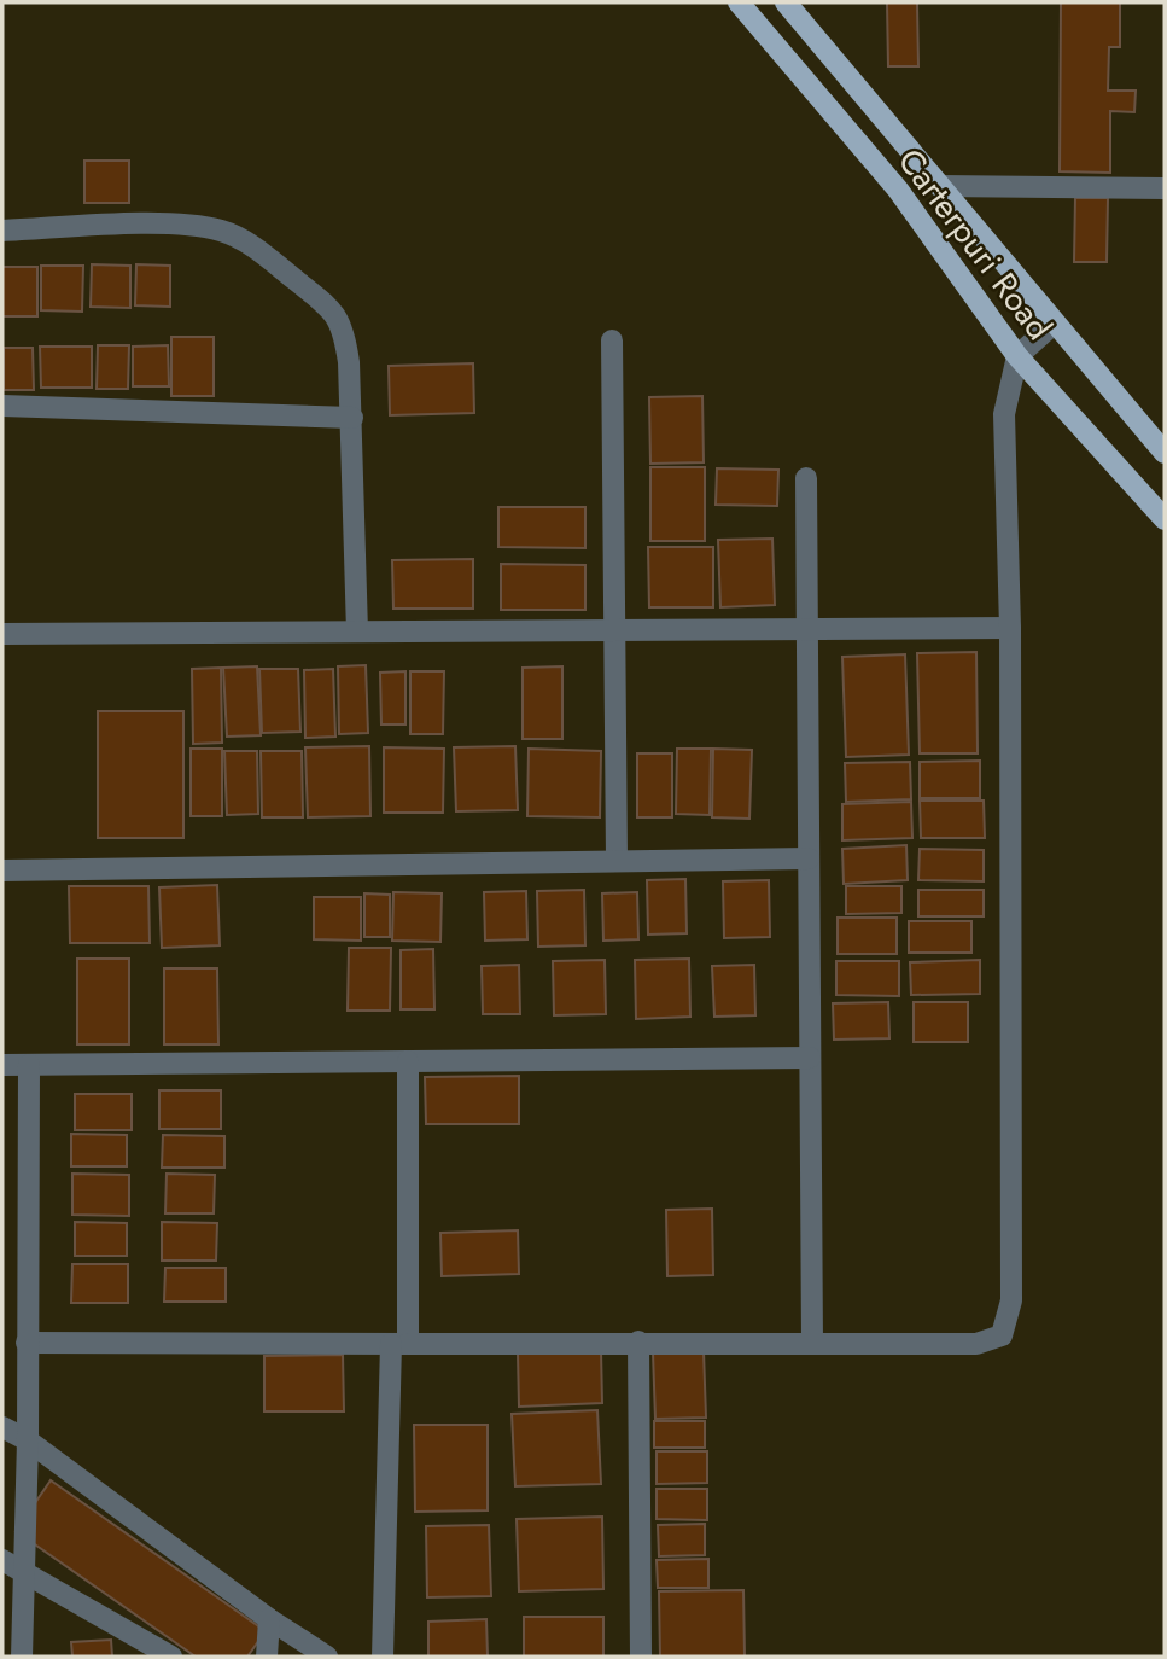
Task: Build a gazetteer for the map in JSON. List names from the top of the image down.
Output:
{
  "streets": {
    "main road": ["Carterpuri Road"]
  }
}
